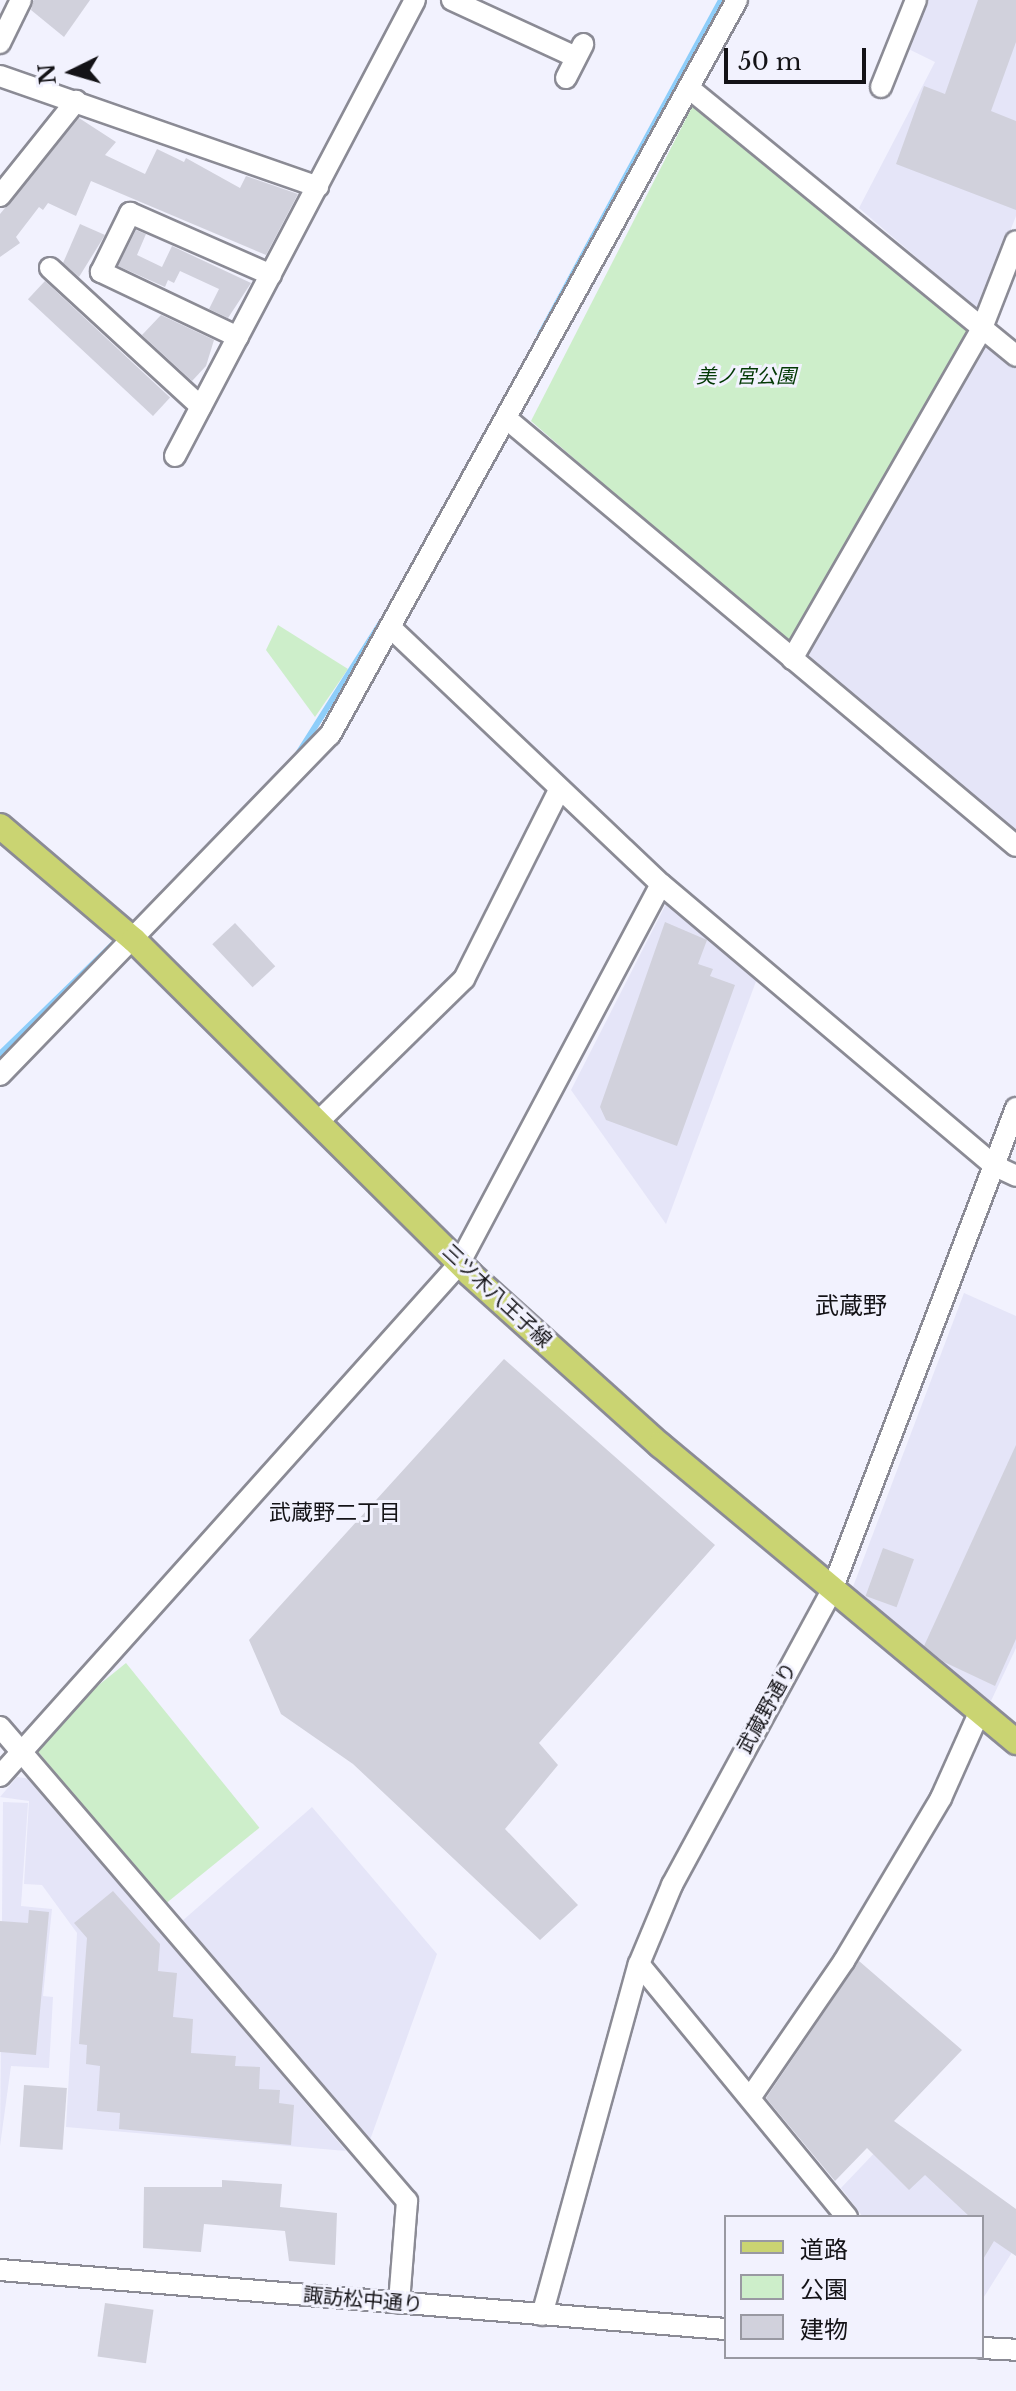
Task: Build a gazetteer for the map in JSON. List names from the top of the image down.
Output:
{
  "streets": {
    "main road": ["三ツ木八王子線"],
    "street": ["武蔵野通り", "諏訪松中通り"]
  },
  "crossings": [
    ["三ツ木八王子線", "武蔵野通り"],
    ["武蔵野通り", "諏訪松中通り"]
  ],
  "districts": ["武蔵野", "武蔵野二丁目"],
  "parks": ["美ノ宮公園"],
  "legend": ["道路", "公園", "建物"],
  "scale_bar": "50 m",
  "north": "left"
}
